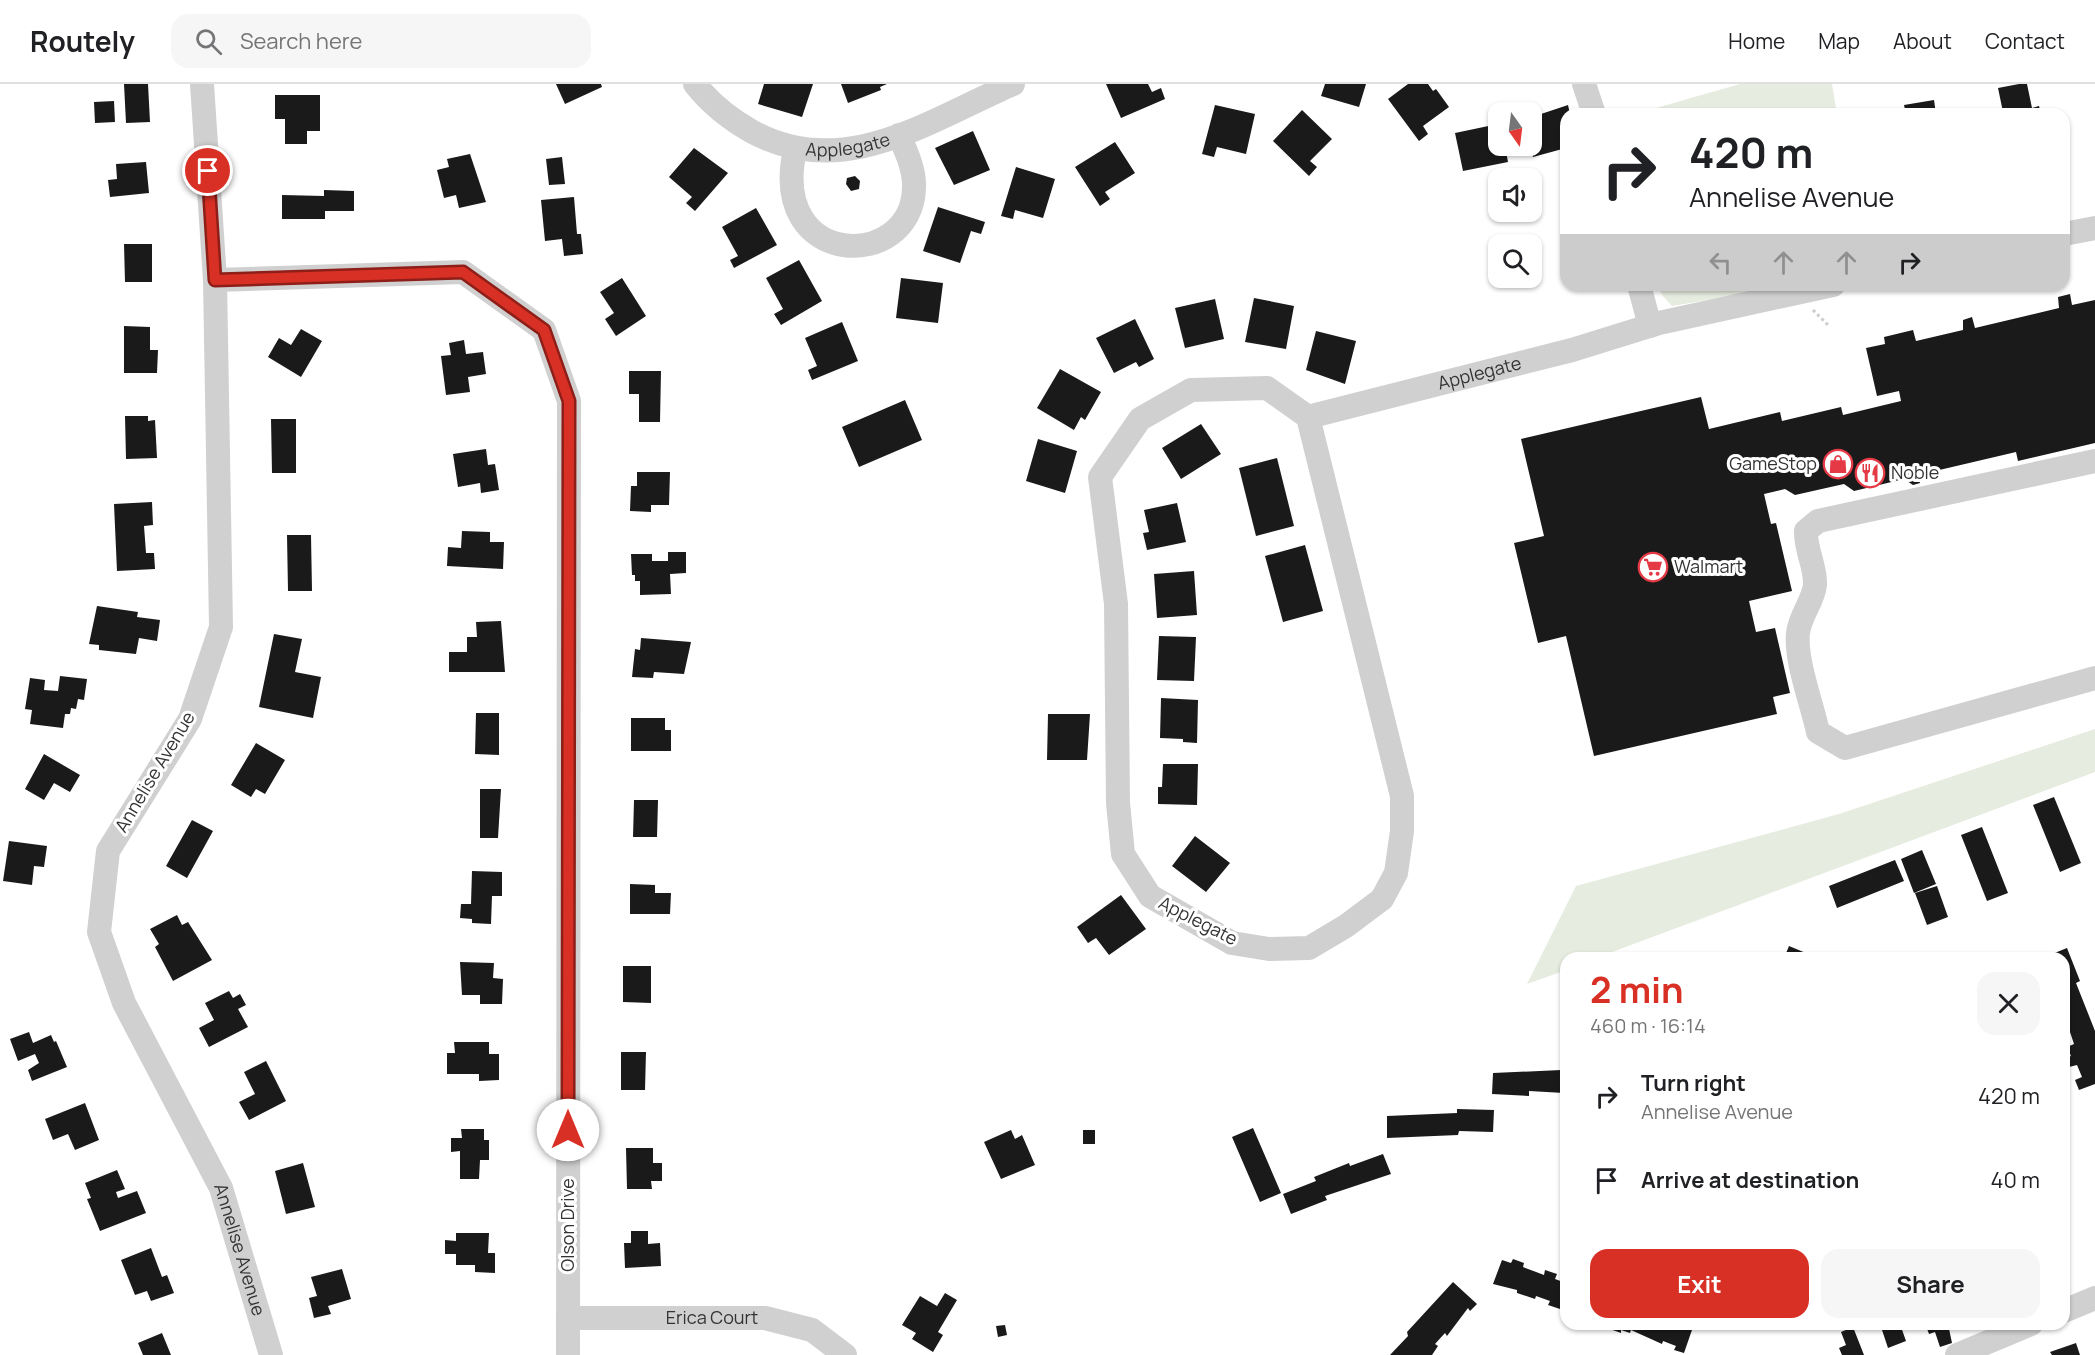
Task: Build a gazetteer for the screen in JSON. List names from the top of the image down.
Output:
{
  "streets": {
    "street": [
      "Applegate",
      "Annelise Avenue",
      "Olson Drive",
      "Erica Court"
    ]
  },
  "crossings": [
    ["Annelise Avenue", "Olson Drive"],
    ["Olson Drive", "Erica Court"]
  ],
  "places": {
    "shop": ["GameStop"],
    "restaurant": ["Noble"],
    "supermarket": ["Walmart"]
  },
  "north": "bottom",
  "page": {
    "header": "Routely",
    "search": "Search here",
    "nav": [
      "Home",
      "Map",
      "About",
      "Contact"
    ],
    "turn": ["420 m", "Annelise Avenue"],
    "heading": ["2 min", "460 m · 16:14"],
    "list": [
      {
        "name": "Turn right",
        "note": "Annelise Avenue",
        "value": "420 m"
      },
      {
        "name": "Arrive at destination",
        "value": "40 m"
      }
    ],
    "buttons": ["Exit", "Share"]
  }
}
